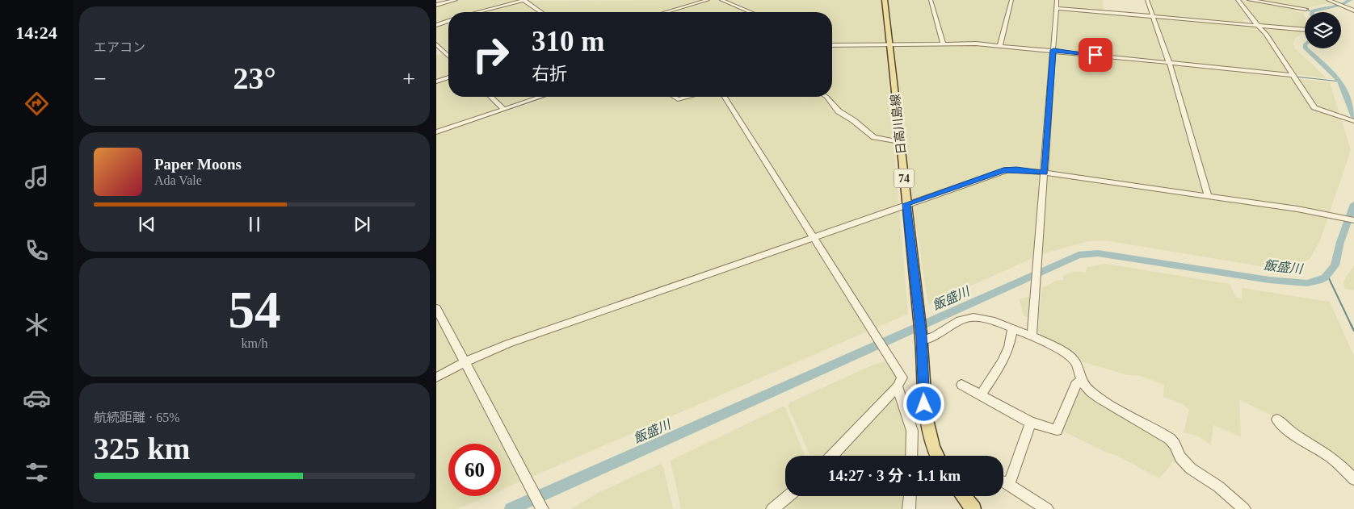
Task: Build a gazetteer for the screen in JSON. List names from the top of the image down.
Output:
{
  "streets": {
    "main road": ["日高川島線", "74"]
  },
  "water": ["飯盛川"],
  "page": {
    "tabs": "14:24",
    "tile": [
      "エアコン",
      ["54", "km/h"],
      ["航続距離 · 65%", "325 km"]
    ],
    "turn": ["310 m", "右折"],
    "heat": ["−", "23°", "+"],
    "song": ["Paper Moons", "Ada Vale"],
    "limit": "60",
    "trip": "14:27 · 3 分 · 1.1 km"
  }
}
